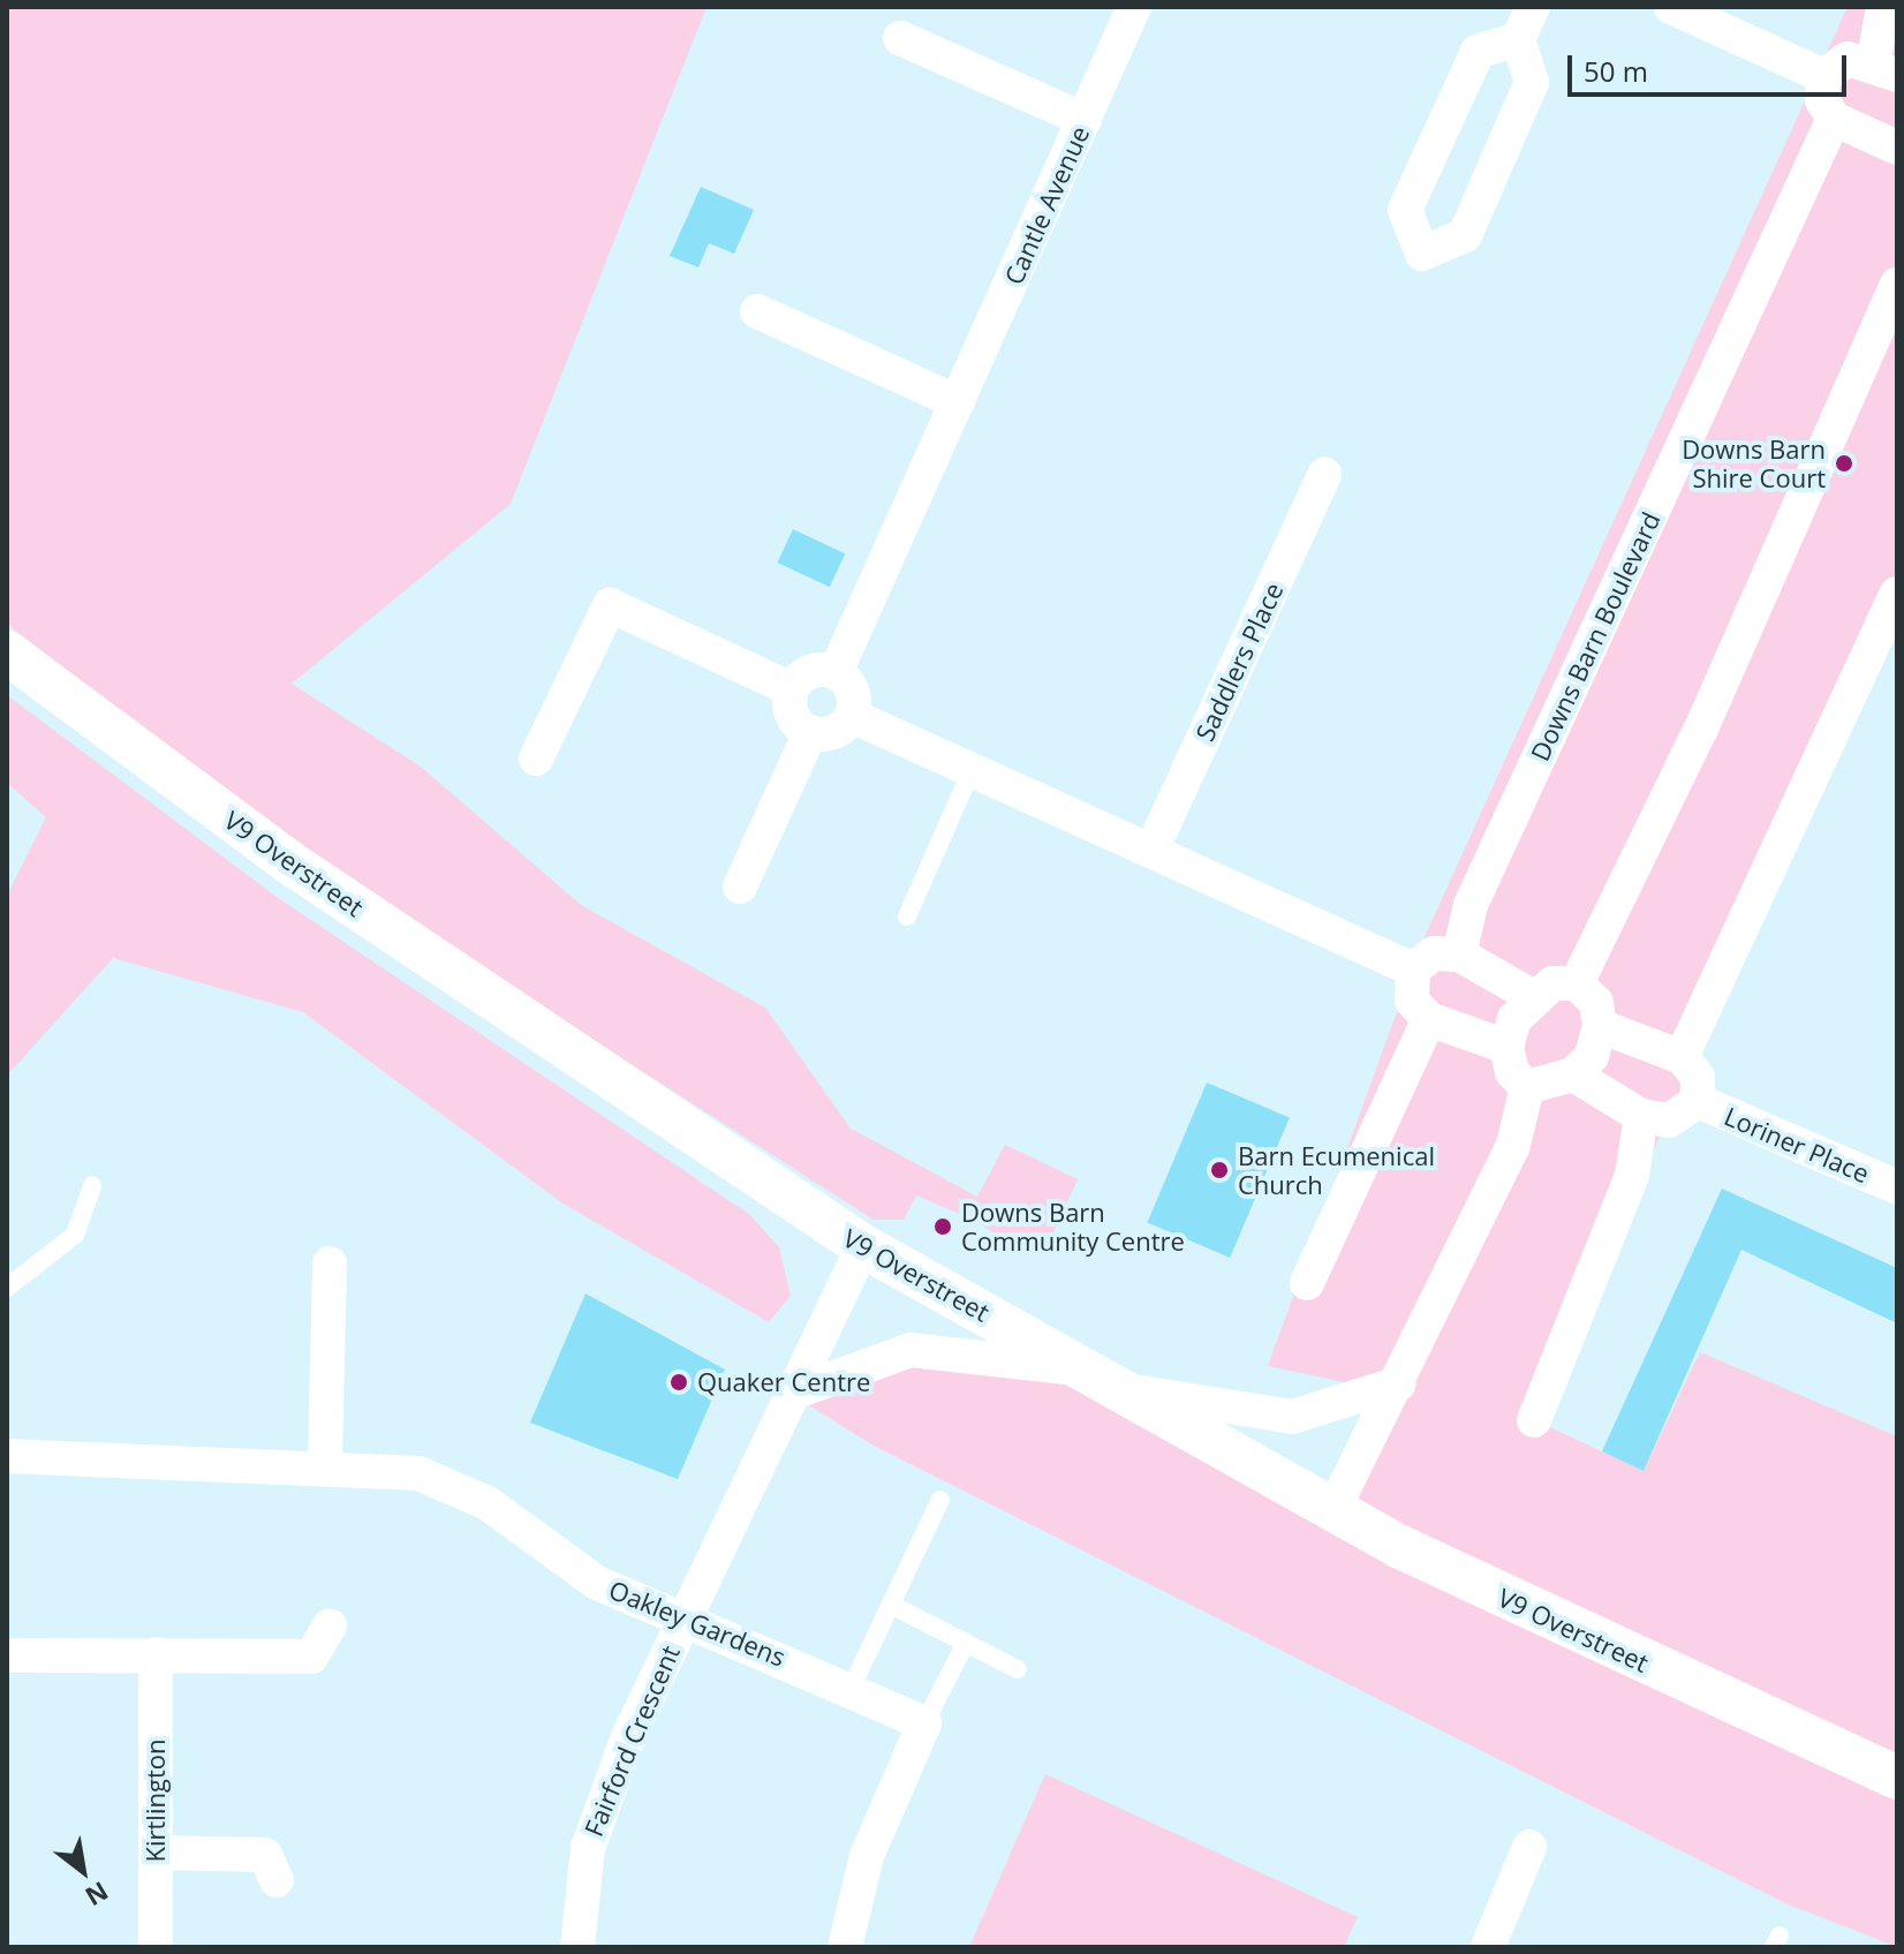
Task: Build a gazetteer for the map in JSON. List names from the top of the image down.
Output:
{
  "streets": {
    "street": [
      "Cantle Avenue",
      "Downs Barn Boulevard",
      "Saddlers Place",
      "V9 Overstreet",
      "Loriner Place",
      "Oakley Gardens",
      "Fairford Crescent",
      "Kirtlington"
    ]
  },
  "crossings": [
    ["V9 Overstreet", "Fairford Crescent"],
    ["Oakley Gardens", "Fairford Crescent"]
  ],
  "places": [
    "Downs Barn Shire Court",
    "Barn Ecumenical Church",
    "Downs Barn Community Centre",
    "Quaker Centre"
  ],
  "scale_bar": "50 m",
  "north": "bottom right"
}
